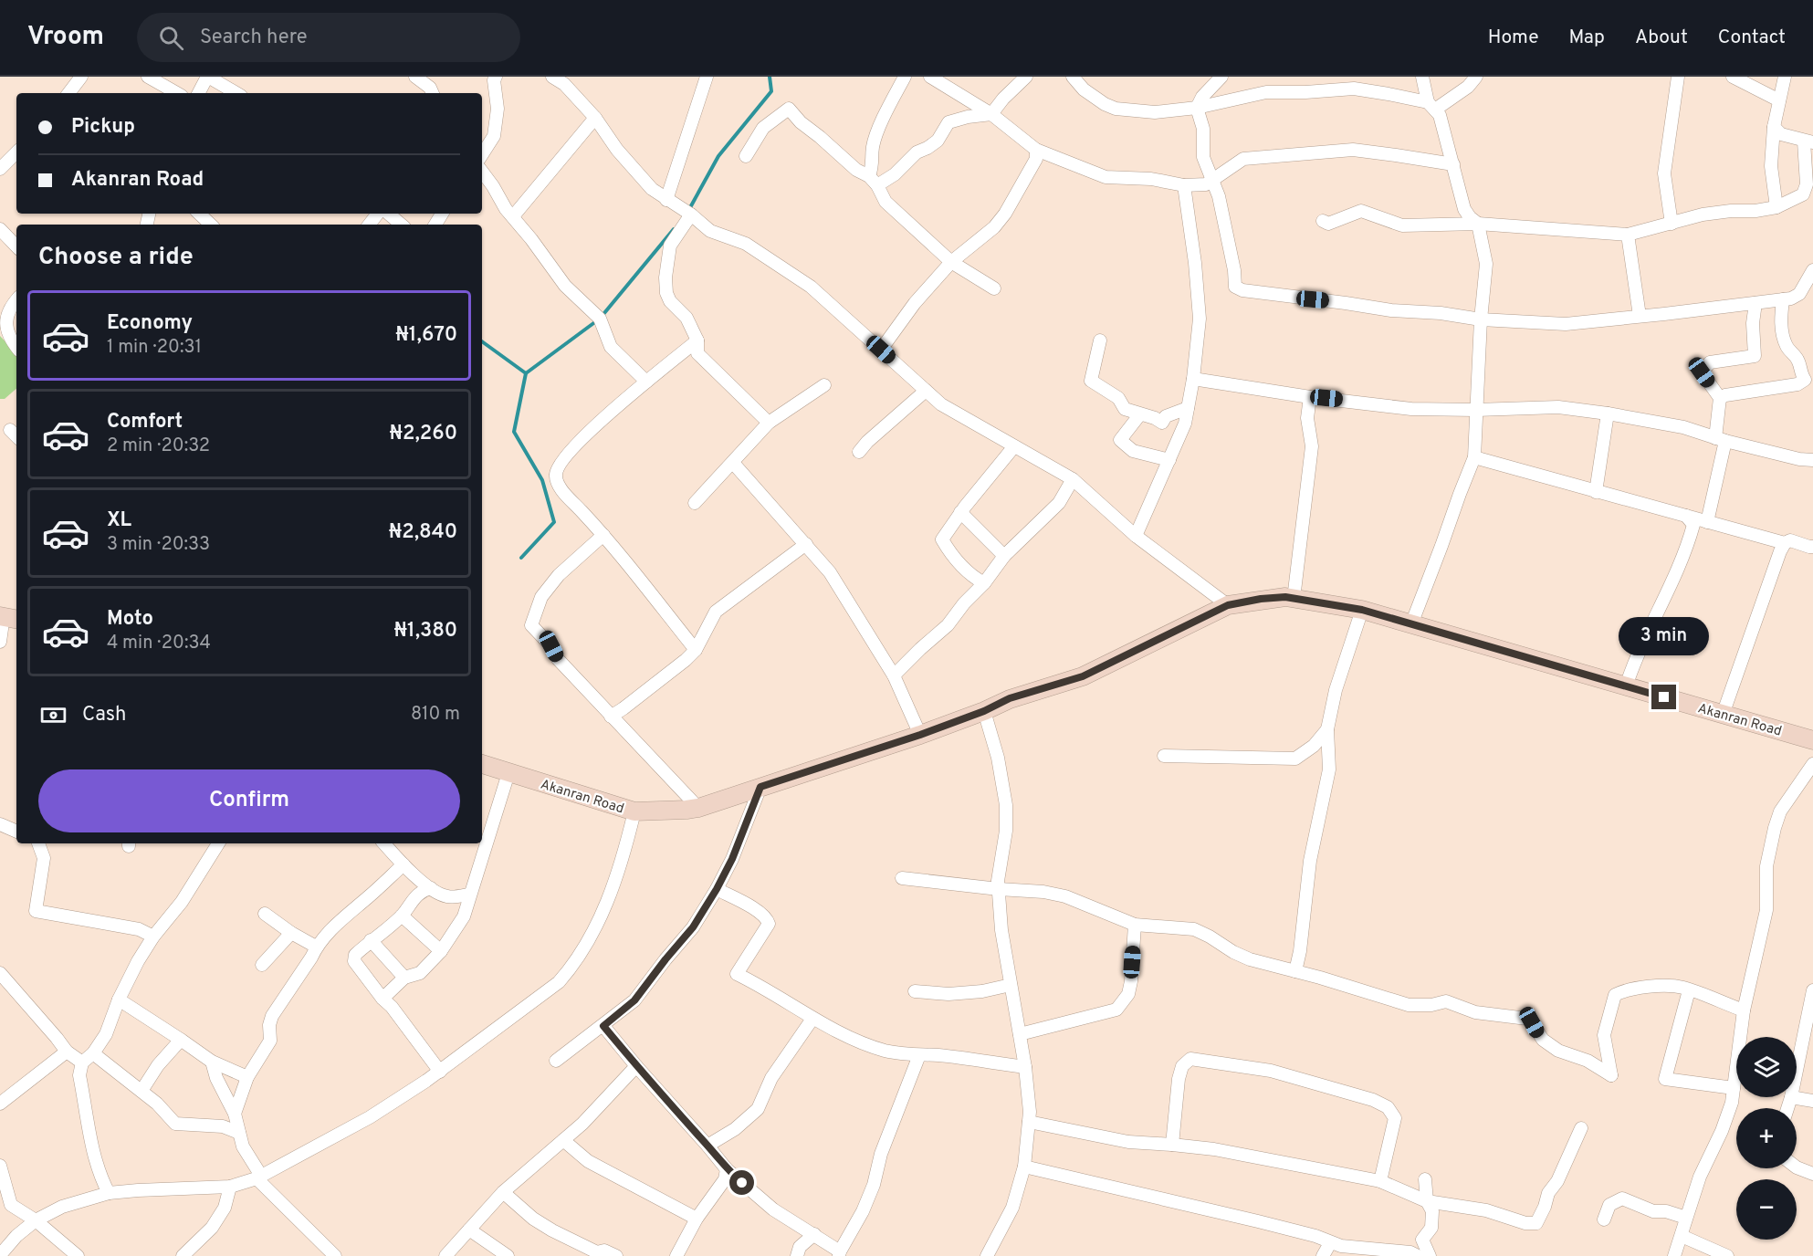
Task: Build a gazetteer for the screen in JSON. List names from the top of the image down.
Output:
{
  "streets": {
    "main road": ["Akanran Road"]
  },
  "page": {
    "header": "Vroom",
    "search": "Search here",
    "nav": [
      "Home",
      "Map",
      "About",
      "Contact"
    ],
    "banner": ["Pickup", "Akanran Road"],
    "heading": "Choose a ride",
    "list": [
      {
        "name": "Economy",
        "note": "1 min · 20:31",
        "value": "₦1,670"
      },
      {
        "name": "Comfort",
        "note": "2 min · 20:32",
        "value": "₦2,260"
      },
      {
        "name": "XL",
        "note": "3 min · 20:33",
        "value": "₦2,840"
      },
      {
        "name": "Moto",
        "note": "4 min · 20:34",
        "value": "₦1,380"
      }
    ],
    "bubble": "3 min",
    "pay": ["Cash", "810 m"],
    "buttons": "Confirm",
    "map_buttons": ["+", "−"]
  }
}
